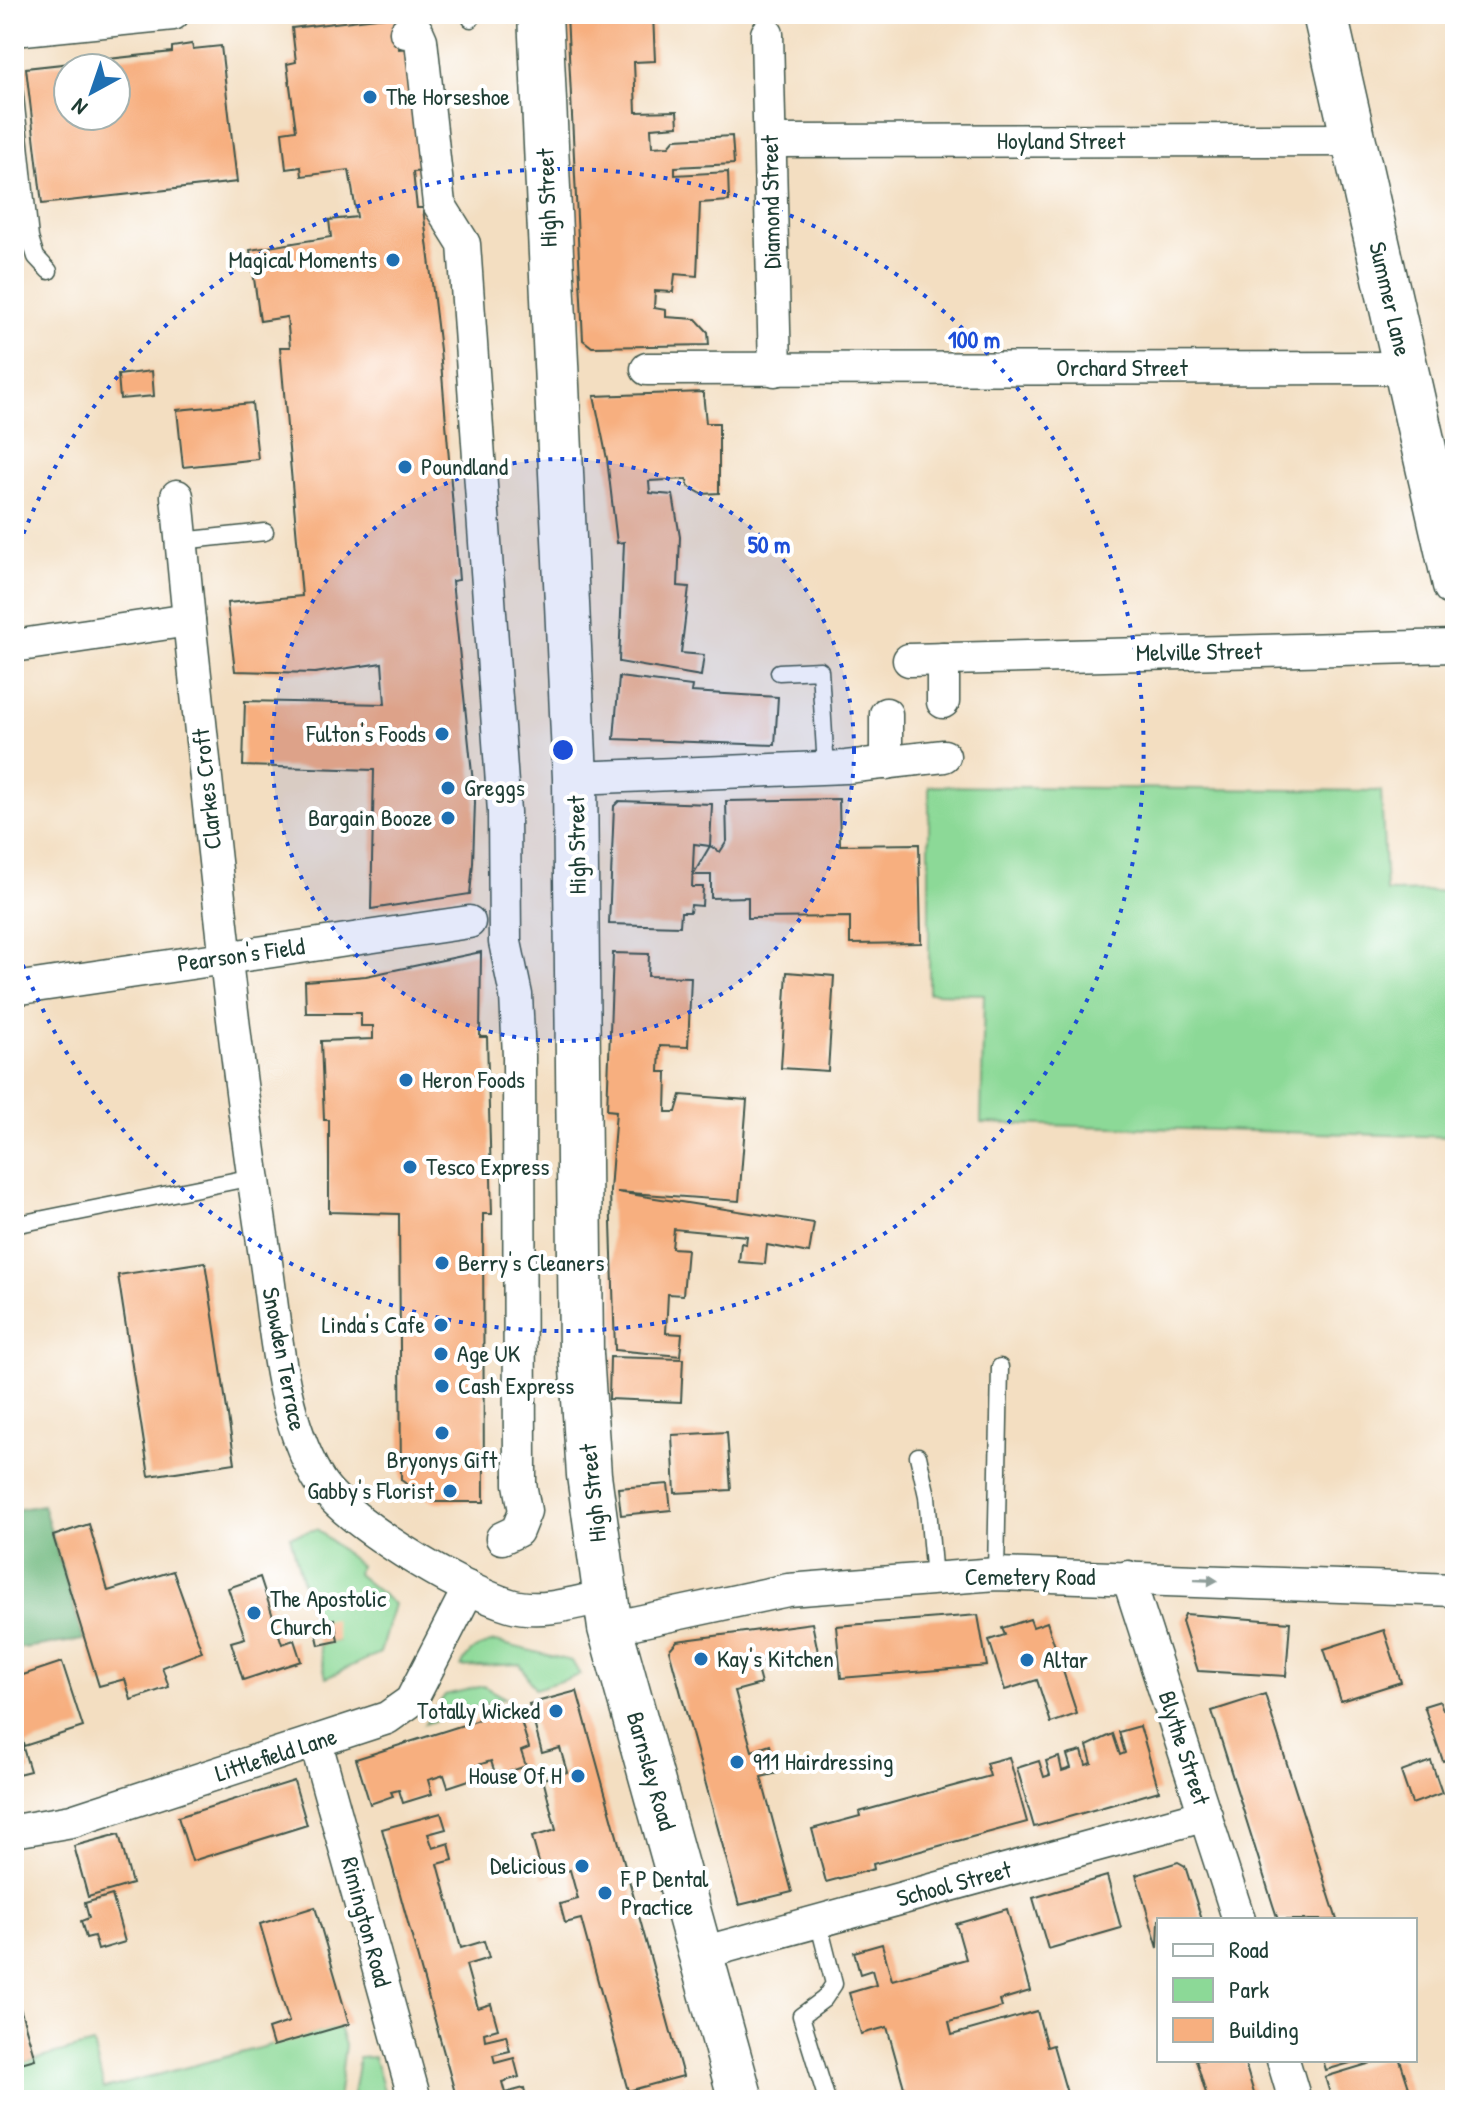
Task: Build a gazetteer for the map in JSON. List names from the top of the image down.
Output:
{
  "streets": {
    "street": [
      "Hoyland Street",
      "High Street",
      "Diamond Street",
      "Summer Lane",
      "Orchard Street",
      "Melville Street",
      "Clarkes Croft",
      "Pearson's Field",
      "Snowden Terrace",
      "Cemetery Road",
      "Blythe Street",
      "Littlefield Lane",
      "Barnsley Road",
      "School Street",
      "Rimington Road"
    ]
  },
  "crossings": [
    ["Hoyland Street", "Diamond Street"],
    ["Hoyland Street", "Summer Lane"],
    ["High Street", "Snowden Terrace"],
    ["High Street", "Cemetery Road"],
    ["High Street", "Barnsley Road"],
    ["Diamond Street", "Orchard Street"],
    ["Summer Lane", "Orchard Street"],
    ["Clarkes Croft", "Pearson's Field"],
    ["Clarkes Croft", "Snowden Terrace"],
    ["Pearson's Field", "Snowden Terrace"],
    ["Snowden Terrace", "Cemetery Road"],
    ["Snowden Terrace", "Littlefield Lane"],
    ["Snowden Terrace", "Barnsley Road"],
    ["Cemetery Road", "Blythe Street"],
    ["Cemetery Road", "Barnsley Road"],
    ["Blythe Street", "School Street"],
    ["Littlefield Lane", "Rimington Road"],
    ["Barnsley Road", "School Street"]
  ],
  "one_way": ["Cemetery Road"],
  "places": [
    "The Horseshoe",
    "Magical Moments",
    "Poundland",
    "Fulton's Foods",
    "Greggs",
    "Bargain Booze",
    "Heron Foods",
    "Tesco Express",
    "Berry's Cleaners",
    "Linda's Cafe",
    "Age UK",
    "Cash Express",
    "Bryonys Gift",
    "Gabby's Florist",
    "The Apostolic Church",
    "Kay's Kitchen",
    "Altar",
    "Totally Wicked",
    "911 Hairdressing",
    "House Of H",
    "Delicious",
    "F P Dental Practice"
  ],
  "legend": ["Road", "Park", "Building"],
  "north": "bottom left",
  "rings": ["100 m", "50 m"]
}
